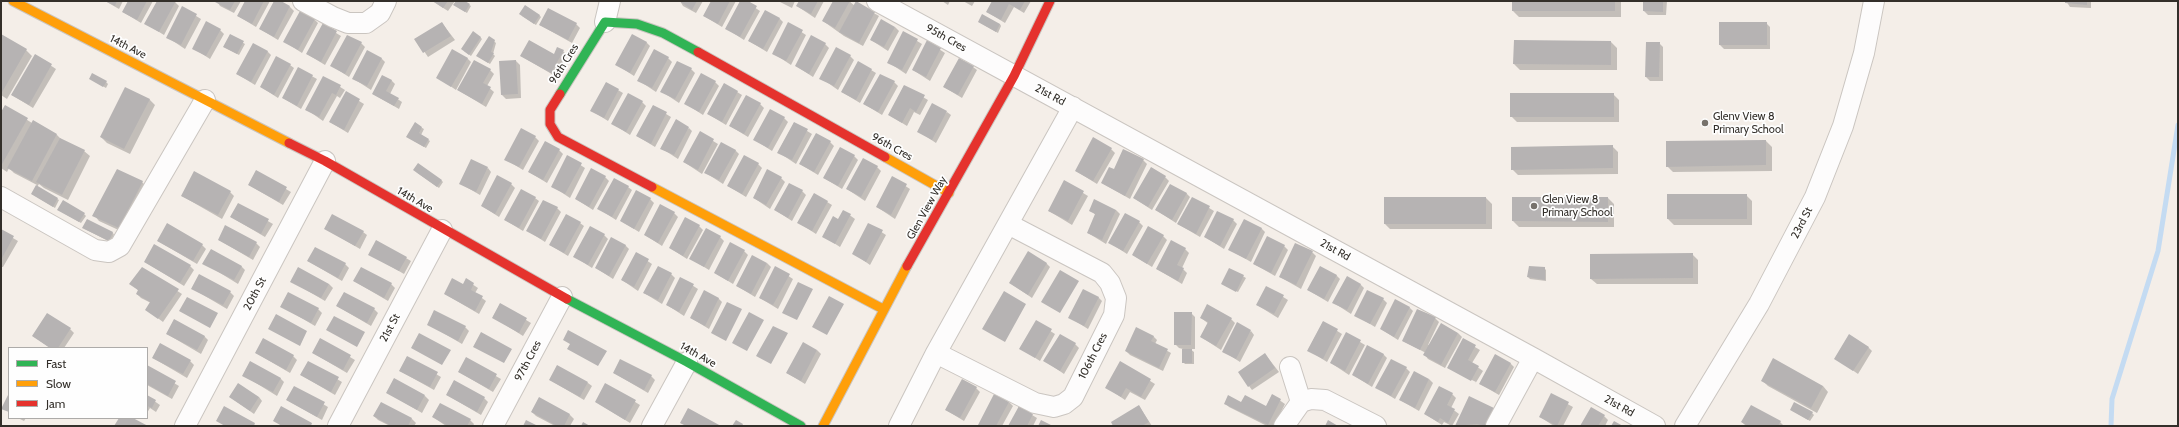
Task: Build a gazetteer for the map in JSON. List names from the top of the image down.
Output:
{
  "streets": {
    "street": [
      "95th Cres",
      "14th Ave",
      "96th Cres",
      "21st Rd",
      "Glen View Way",
      "23rd St",
      "20th St",
      "21st St",
      "106th Cres",
      "97th Cres"
    ]
  },
  "crossings": [
    ["95th Cres", "21st Rd"],
    ["95th Cres", "Glen View Way"],
    ["14th Ave", "20th St"],
    ["14th Ave", "21st St"],
    ["14th Ave", "97th Cres"],
    ["96th Cres", "Glen View Way"],
    ["21st Rd", "Glen View Way"]
  ],
  "places": ["Glenv View 8 Primary School", "Glen View 8 Primary School"],
  "legend": ["Fast", "Slow", "Jam"]
}
